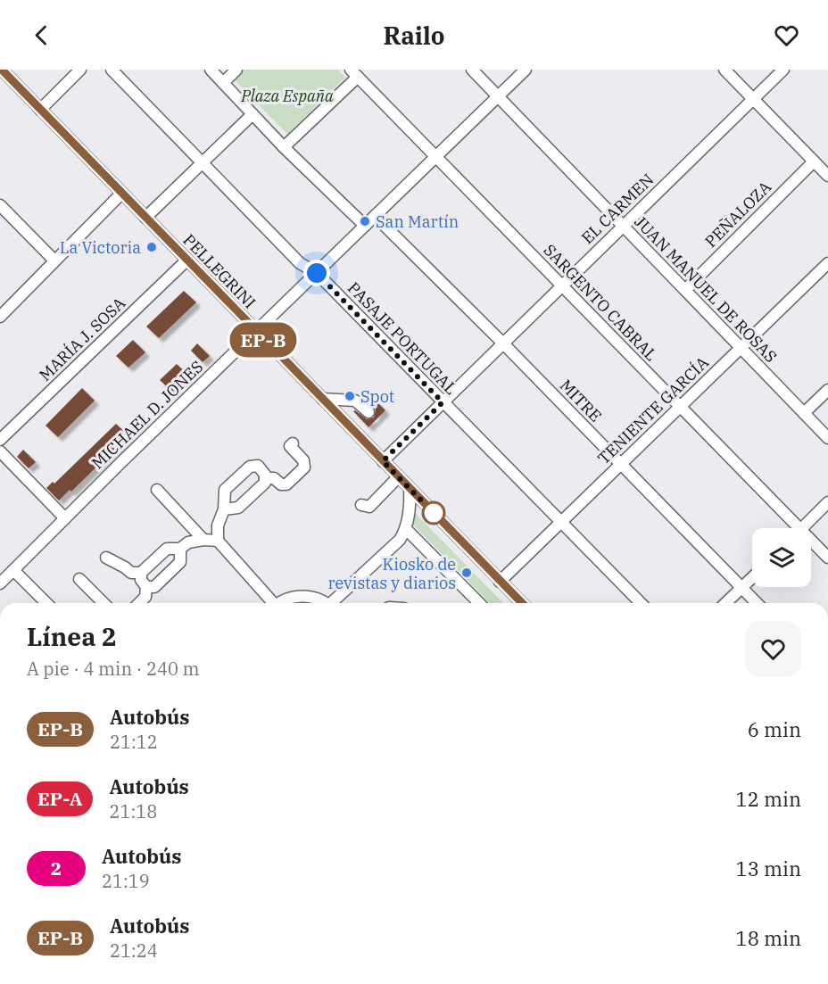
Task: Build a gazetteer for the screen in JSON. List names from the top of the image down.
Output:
{
  "streets": {
    "street": [
      "EL CARMEN",
      "PEÑALOZA",
      "PELLEGRINI",
      "JUAN MANUEL DE ROSAS",
      "SARGENTO CABRAL",
      "PASAJE PORTUGAL",
      "MARÍA J. SOSA",
      "MITRE",
      "TENIENTE GARCÍA",
      "MICHAEL D. JONES"
    ]
  },
  "crossings": [
    ["EL CARMEN", "PELLEGRINI"],
    ["EL CARMEN", "JUAN MANUEL DE ROSAS"],
    ["EL CARMEN", "SARGENTO CABRAL"],
    ["EL CARMEN", "PASAJE PORTUGAL"],
    ["EL CARMEN", "MITRE"],
    ["PEÑALOZA", "JUAN MANUEL DE ROSAS"],
    ["PELLEGRINI", "MARÍA J. SOSA"],
    ["PELLEGRINI", "TENIENTE GARCÍA"],
    ["PELLEGRINI", "MICHAEL D. JONES"],
    ["JUAN MANUEL DE ROSAS", "TENIENTE GARCÍA"],
    ["JUAN MANUEL DE ROSAS", "MICHAEL D. JONES"],
    ["SARGENTO CABRAL", "TENIENTE GARCÍA"],
    ["SARGENTO CABRAL", "MICHAEL D. JONES"],
    ["PASAJE PORTUGAL", "TENIENTE GARCÍA"],
    ["PASAJE PORTUGAL", "MICHAEL D. JONES"],
    ["MITRE", "TENIENTE GARCÍA"],
    ["MITRE", "MICHAEL D. JONES"]
  ],
  "parks": ["Plaza España"],
  "places": [
    "San Martín",
    "La Victoria",
    "Spot",
    "Kiosko de revistas y diarios"
  ],
  "lines": ["bus line EP-B"],
  "page": {
    "header": "Railo",
    "on_map": "EP-B",
    "heading": ["Línea 2", "A pie · 4 min · 240 m"],
    "list": [
      {
        "mark": "EP-B",
        "name": "Autobús",
        "note": "21:12",
        "value": "6 min"
      },
      {
        "mark": "EP-A",
        "name": "Autobús",
        "note": "21:18",
        "value": "12 min"
      },
      {
        "mark": "2",
        "name": "Autobús",
        "note": "21:19",
        "value": "13 min"
      },
      {
        "mark": "EP-B",
        "name": "Autobús",
        "note": "21:24",
        "value": "18 min"
      }
    ]
  }
}
